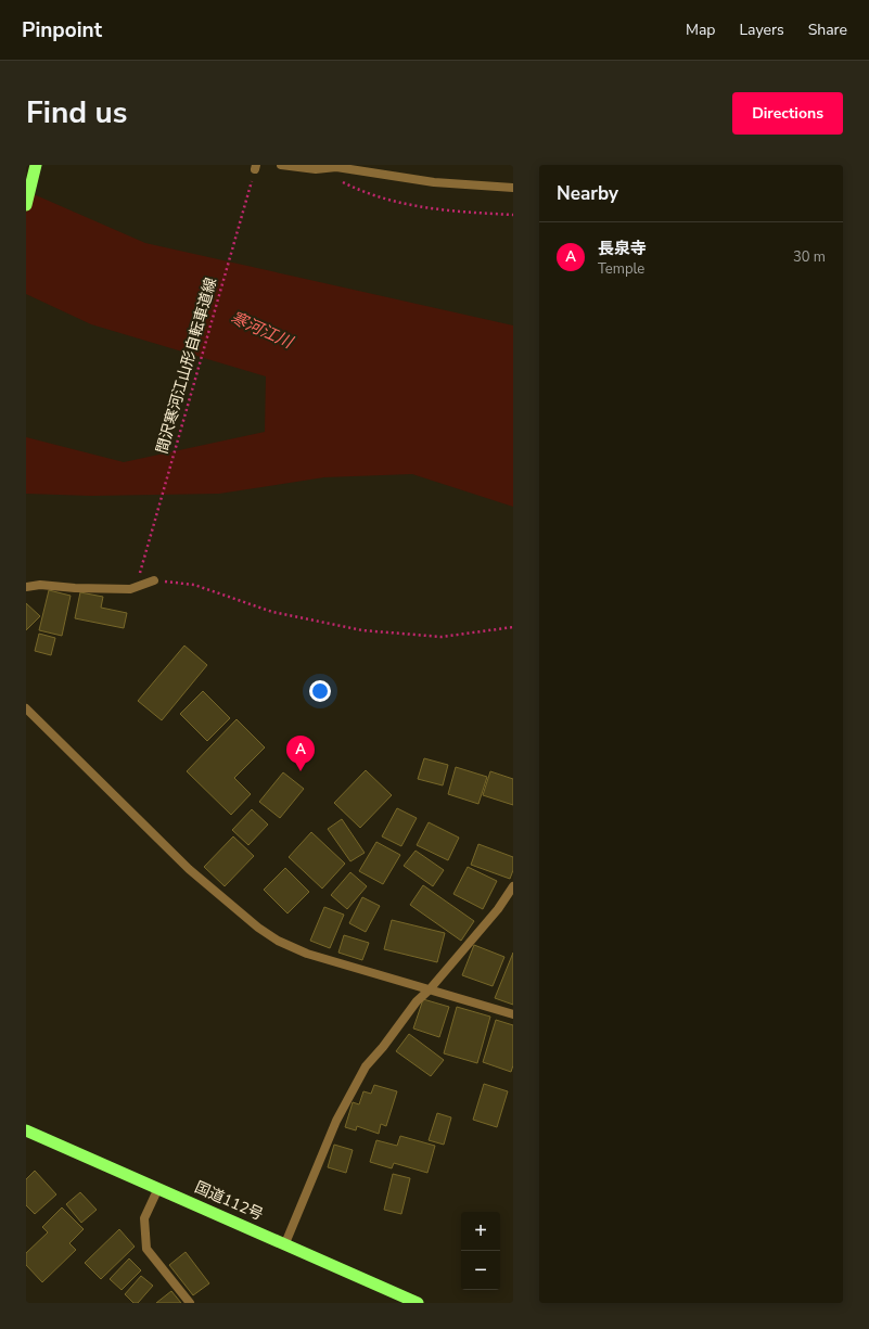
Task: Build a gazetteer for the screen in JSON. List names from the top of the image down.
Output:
{
  "streets": {
    "highway": ["国道112号"],
    "path": ["間沢寒河江山形自転車道線"]
  },
  "water": ["寒河江川"],
  "page": {
    "header": "Pinpoint",
    "nav": ["Map", "Layers", "Share"],
    "title": "Find us",
    "buttons": "Directions",
    "heading": "Nearby",
    "list": [
      {
        "mark": "A",
        "name": "長泉寺",
        "note": "Temple",
        "value": "30 m"
      }
    ],
    "pins": "A",
    "map_buttons": ["+", "−"]
  }
}
